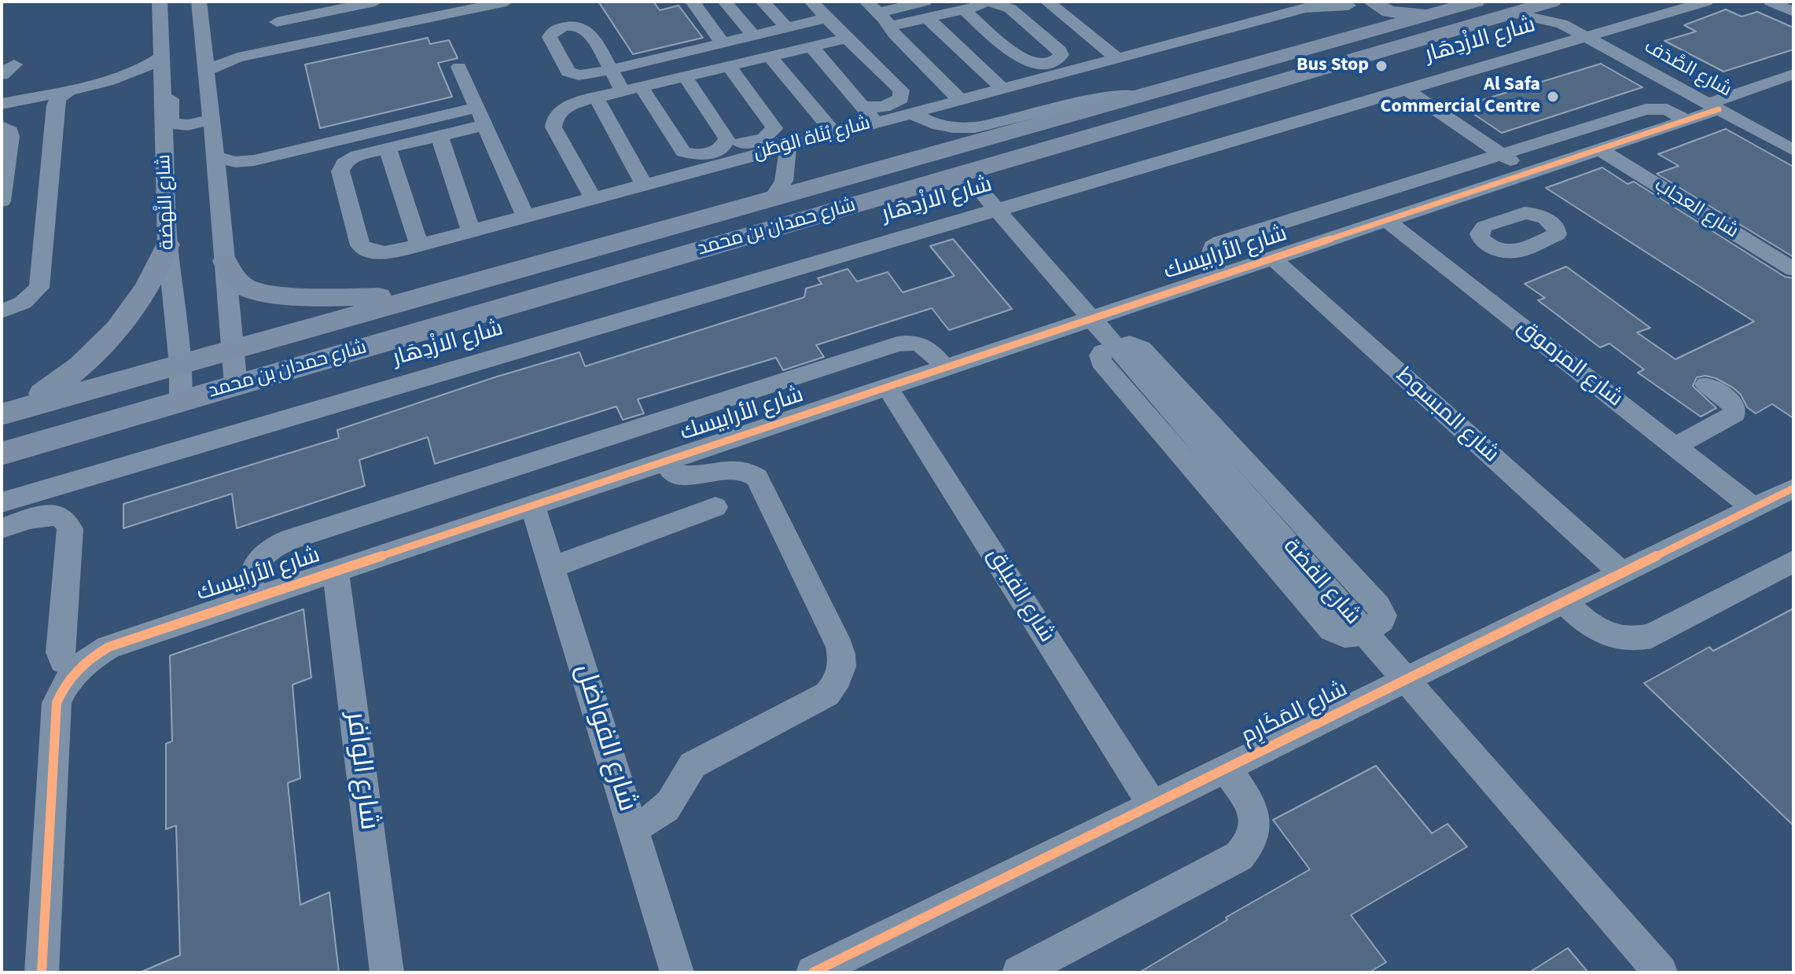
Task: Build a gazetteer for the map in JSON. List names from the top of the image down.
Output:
{
  "streets": {
    "main road": ["شارع حمدان بن محمد"],
    "street": [
      "شارع الازْدِهَار",
      "شارع الصَّدَف",
      "شارع بُنَاة الوَطَن",
      "شارع النَّهضة",
      "شارع العجاب",
      "شارع الأرابيسك",
      "شارع المرموق",
      "شارع المبسوط",
      "شارع الفضة",
      "شارع الفيلق",
      "شارع المَكَارِم",
      "شارع الفواضل",
      "شارع الوافر"
    ]
  },
  "crossings": [
    ["شارع الازْدِهَار", "شارع الصَّدَف"],
    ["شارع الازْدِهَار", "شارع الفضة"],
    ["شارع الصَّدَف", "شارع حمدان بن محمد"],
    ["شارع الصَّدَف", "شارع الأرابيسك"],
    ["شارع النَّهضة", "شارع حمدان بن محمد"],
    ["شارع العجاب", "شارع الأرابيسك"],
    ["شارع الأرابيسك", "شارع المرموق"],
    ["شارع الأرابيسك", "شارع المبسوط"],
    ["شارع الأرابيسك", "شارع الفضة"],
    ["شارع الأرابيسك", "شارع الفيلق"],
    ["شارع الأرابيسك", "شارع الفواضل"],
    ["شارع الأرابيسك", "شارع الوافر"],
    ["شارع المرموق", "شارع المَكَارِم"],
    ["شارع المبسوط", "شارع المَكَارِم"],
    ["شارع الفضة", "شارع المَكَارِم"],
    ["شارع الفيلق", "شارع المَكَارِم"]
  ],
  "places": ["Bus Stop", "Al Safa Commercial Centre"]
}
